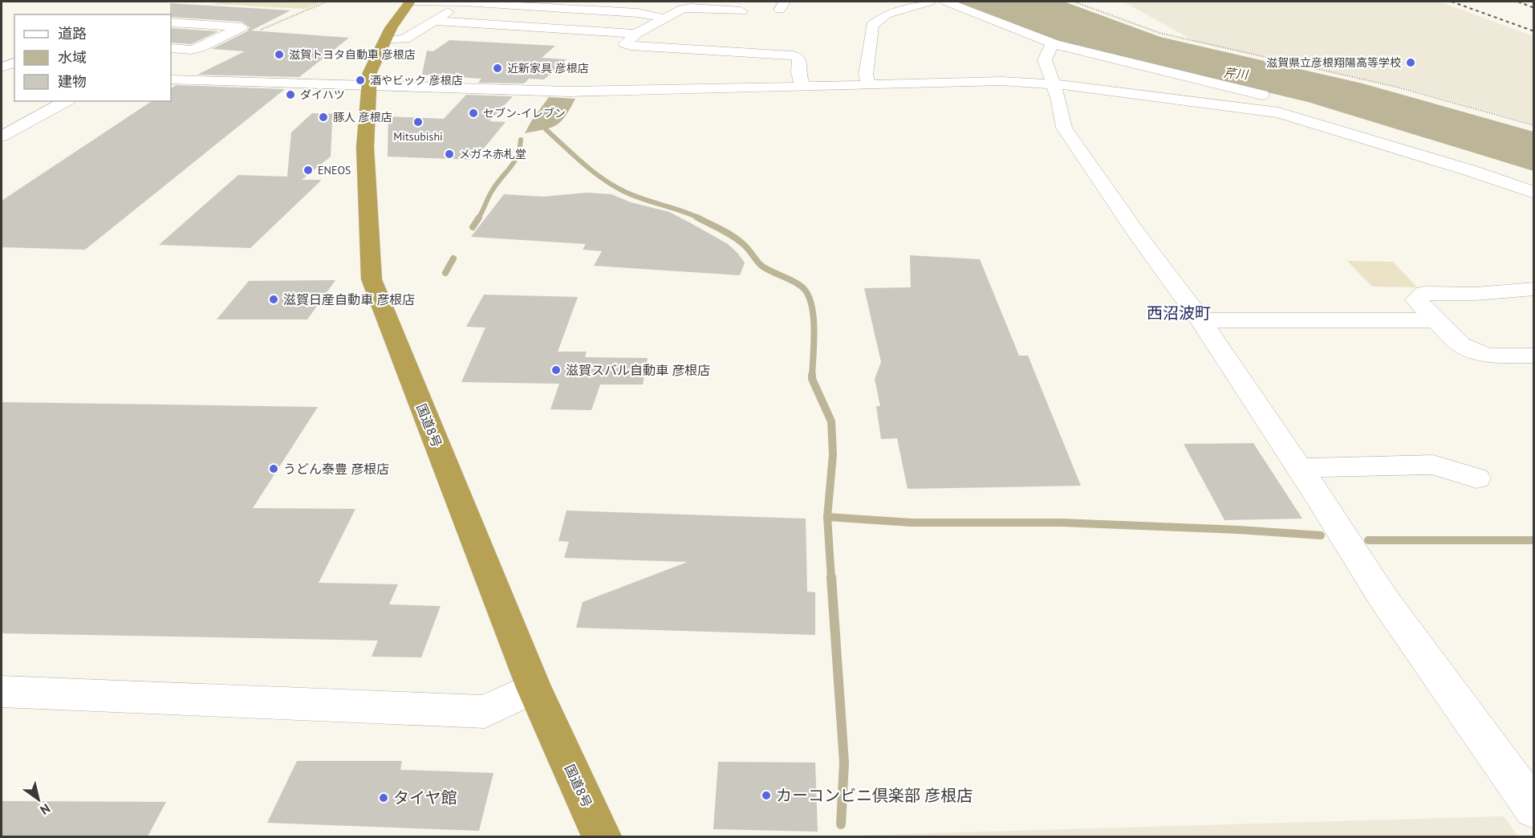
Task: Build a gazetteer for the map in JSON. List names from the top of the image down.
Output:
{
  "streets": {
    "highway": ["国道8号"]
  },
  "districts": ["西沼波町"],
  "water": ["芹川"],
  "places": [
    "滋賀トヨタ自動車 彦根店",
    "滋賀県立彦根翔陽高等学校",
    "近新家具 彦根店",
    "酒やビック 彦根店",
    "ダイハツ",
    "セブン-イレブン",
    "豚人 彦根店",
    "Mitsubishi",
    "メガネ赤札堂",
    "ENEOS",
    "滋賀日産自動車 彦根店",
    "滋賀スバル自動車 彦根店",
    "うどん泰豊 彦根店",
    "カーコンビニ倶楽部 彦根店",
    "タイヤ館"
  ],
  "legend": ["道路", "水域", "建物"],
  "north": "bottom right"
}
